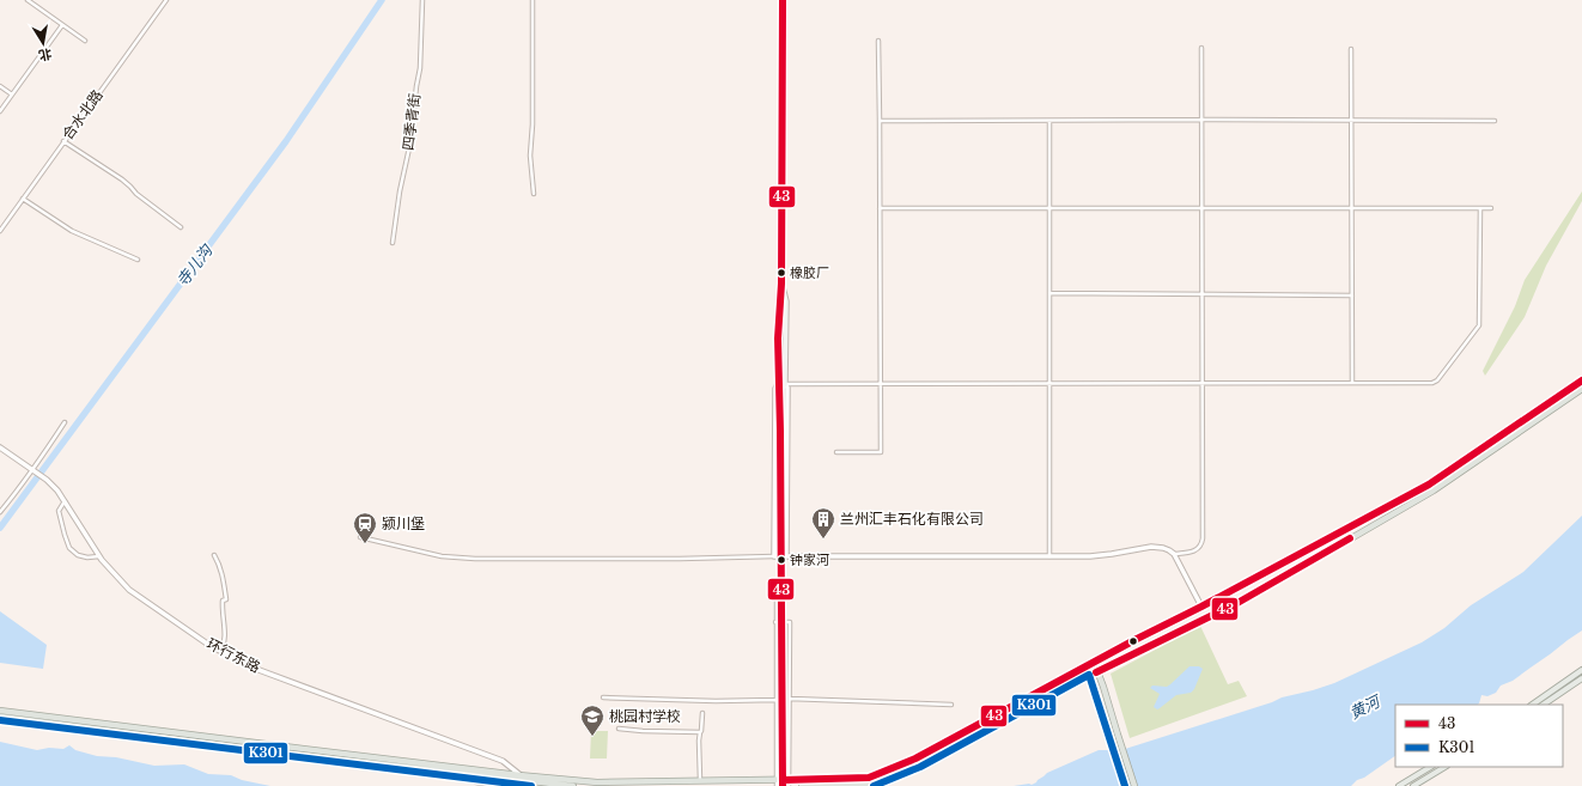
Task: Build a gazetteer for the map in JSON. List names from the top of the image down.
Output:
{
  "streets": {
    "street": ["合水北路", "四季青街", "环行东路"]
  },
  "water": ["寺儿沟", "黄河"],
  "places": {
    "other": ["橡胶厂", "钟家河"],
    "building": ["兰州汇丰石化有限公司"],
    "station": ["颍川堡"],
    "school or university": ["桃园村学校"]
  },
  "lines": ["transit line 43", "transit line K301"],
  "legend": ["43", "K301"],
  "north": "bottom"
}
